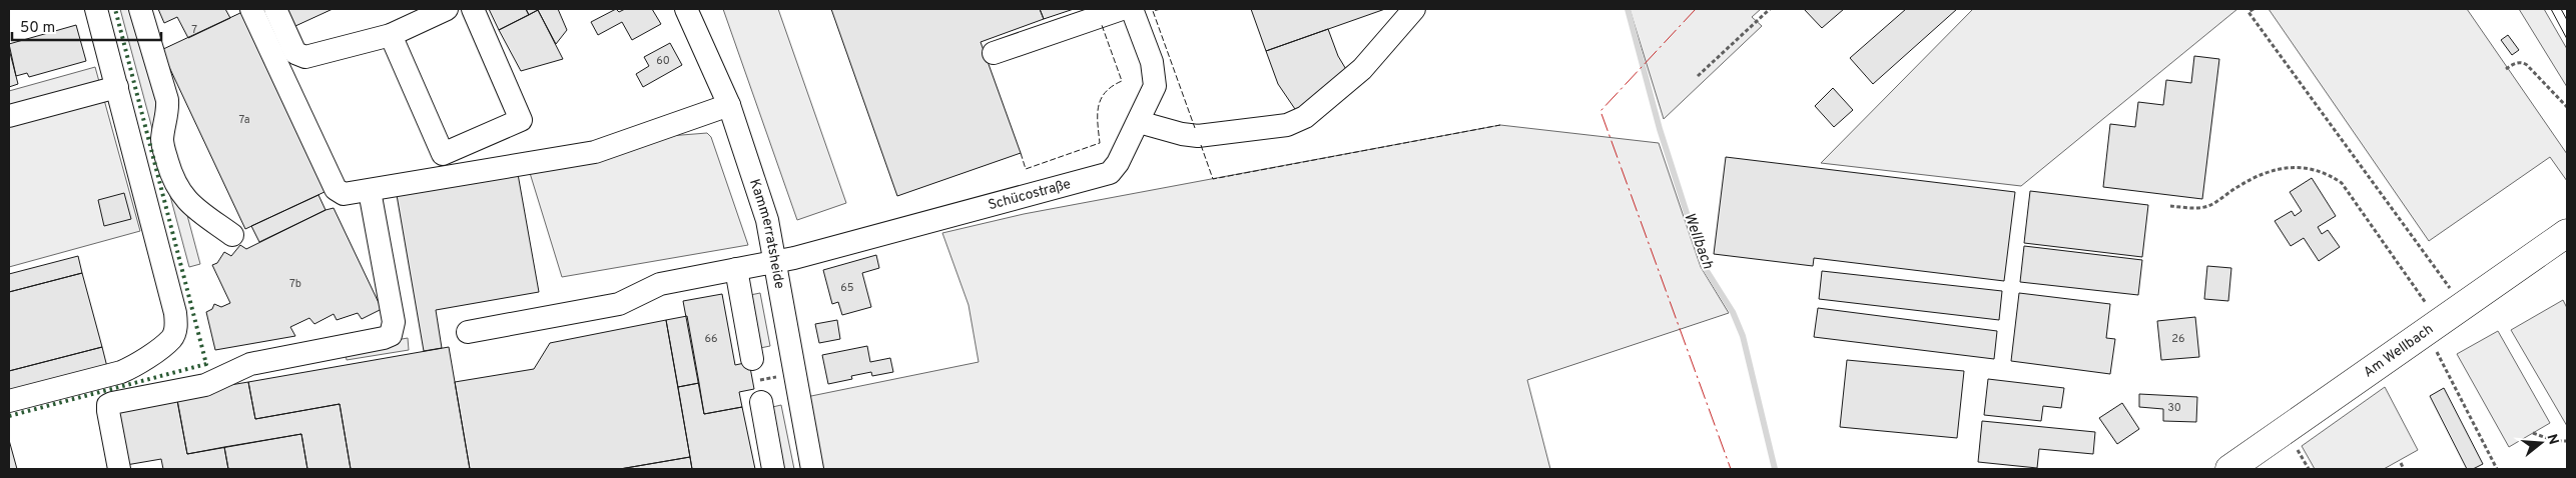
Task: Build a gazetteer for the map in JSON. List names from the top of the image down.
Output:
{
  "streets": {
    "main road": ["Am Wellbach"],
    "street": ["Schücostraße", "Kammerratsheide"]
  },
  "crossings": [
    ["Schücostraße", "Kammerratsheide"]
  ],
  "water": ["Wellbach"],
  "house_numbers": [
    "7",
    "60",
    "7a",
    "7b",
    "65",
    "66",
    "26",
    "30"
  ],
  "scale_bar": "50 m",
  "north": "right"
}
